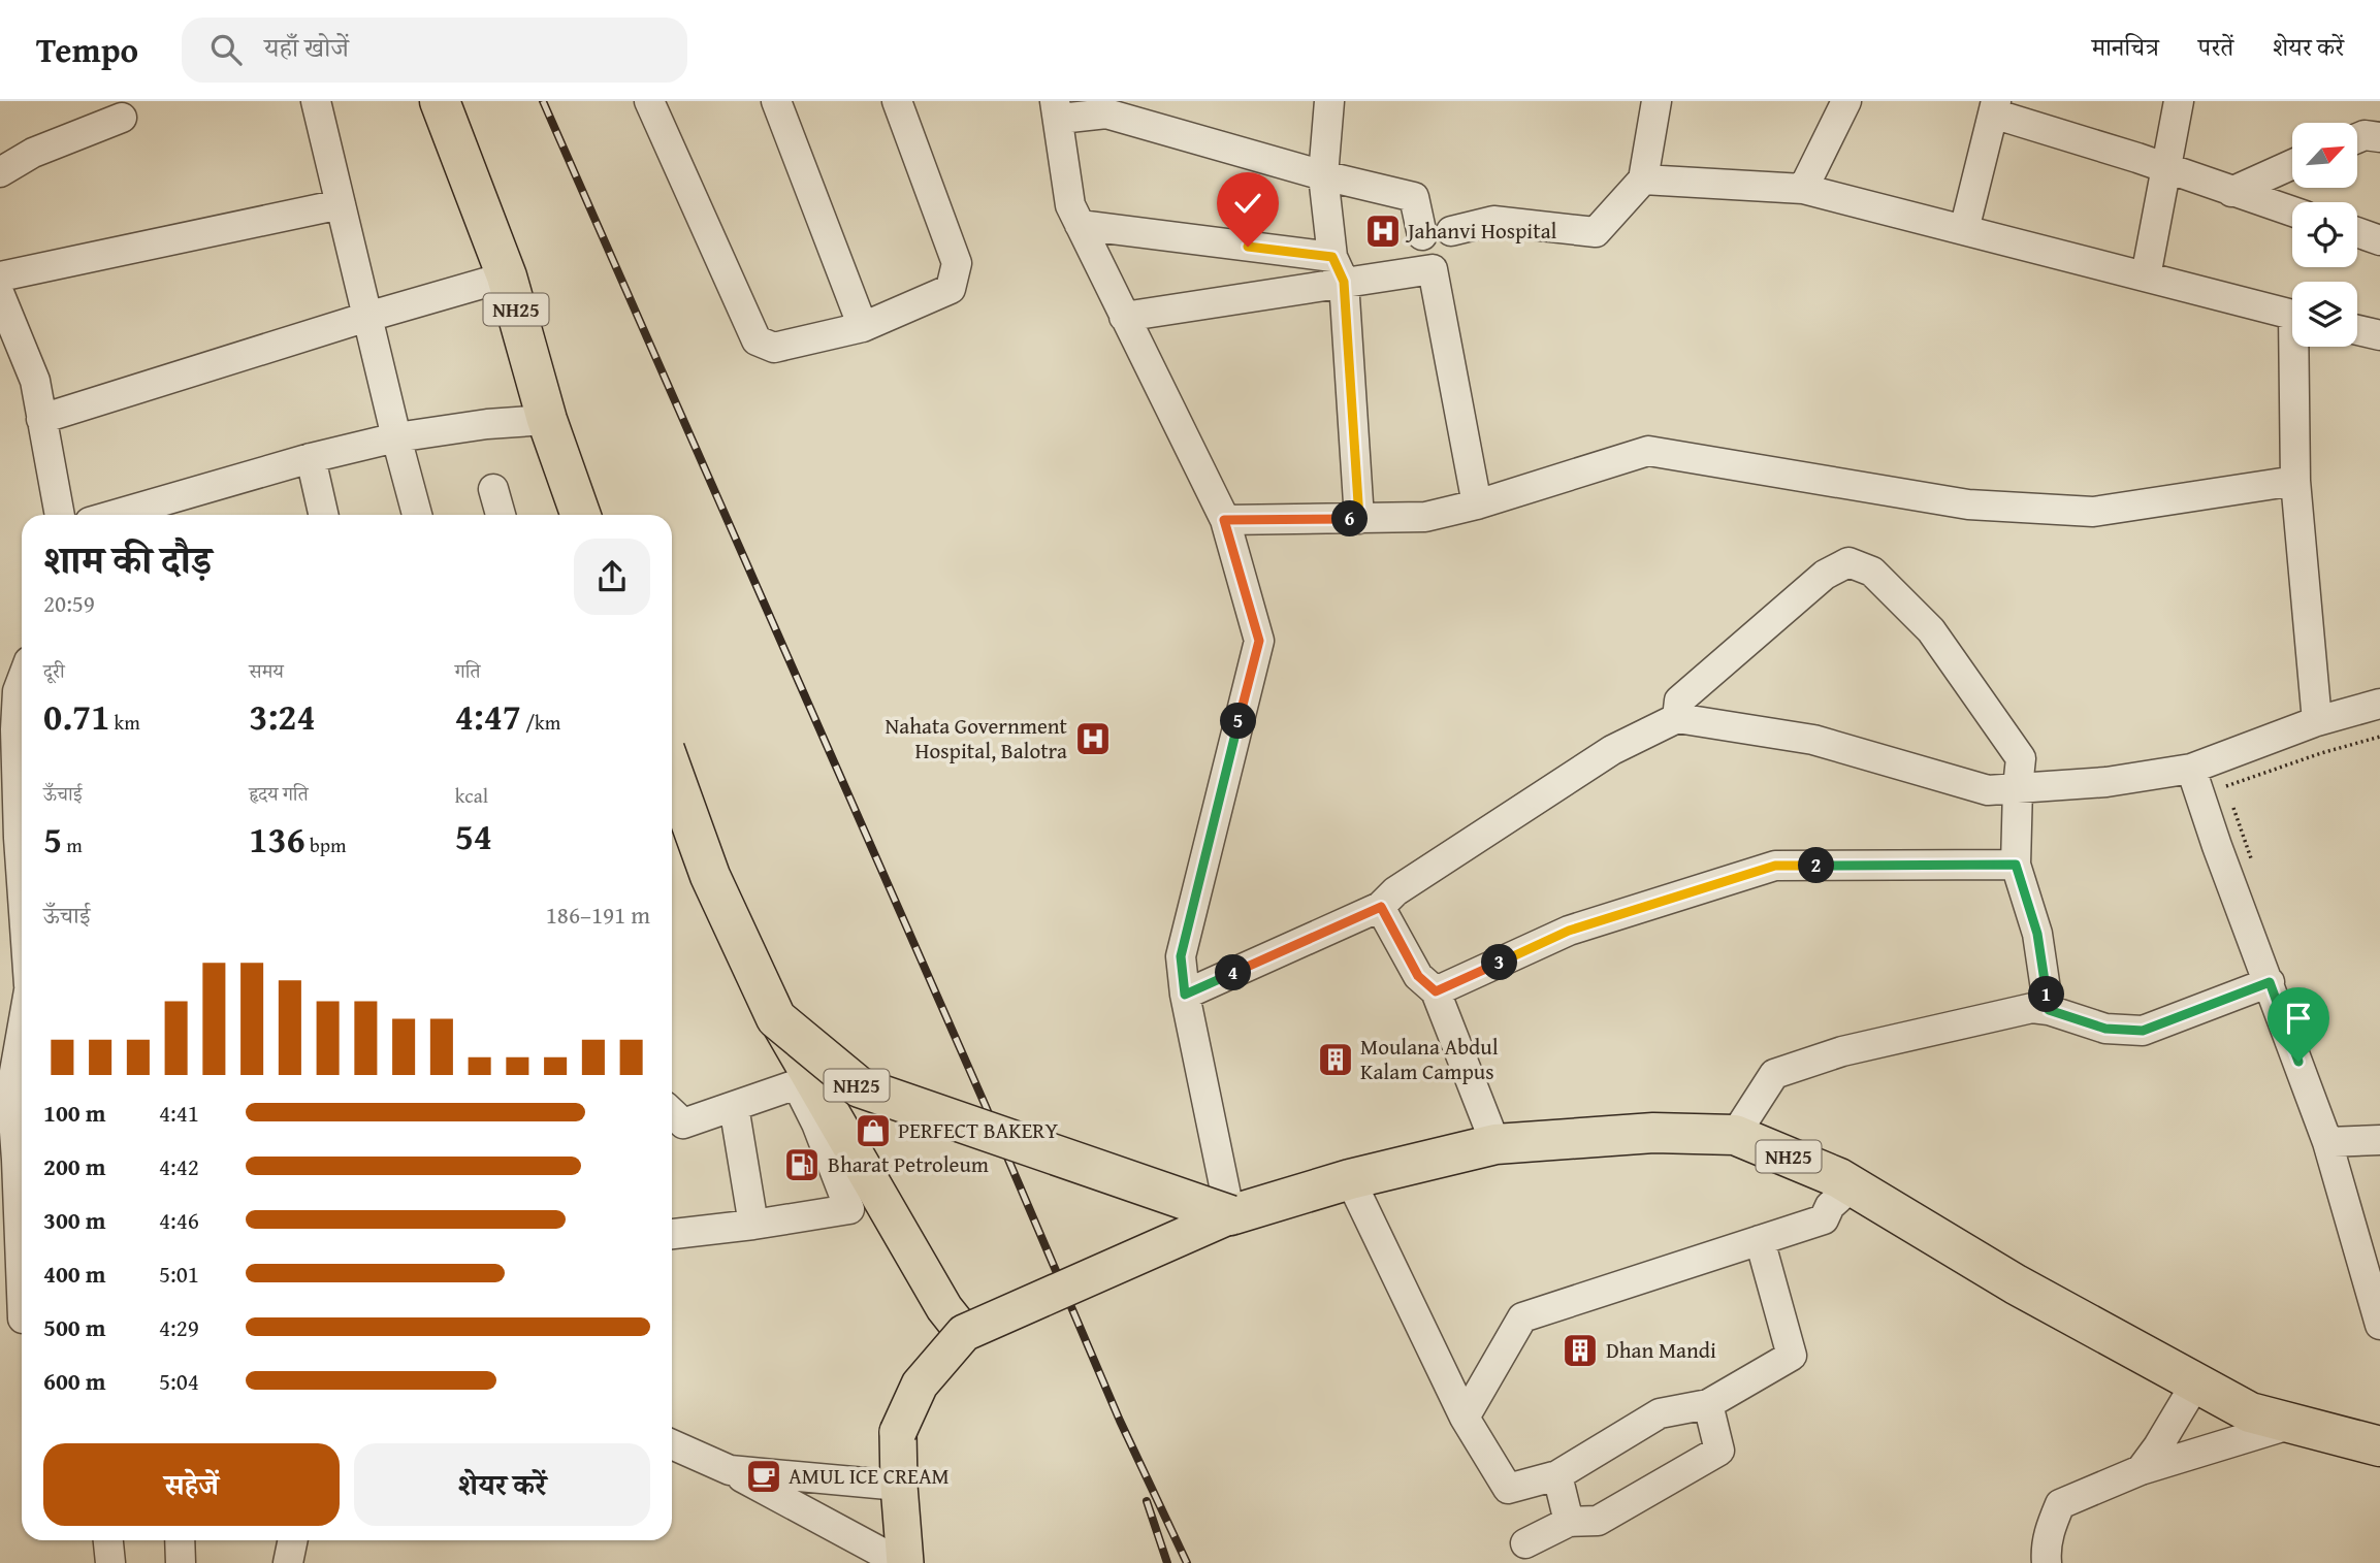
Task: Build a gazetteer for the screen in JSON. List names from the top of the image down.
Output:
{
  "streets": {
    "highway": ["NH25"]
  },
  "places": {
    "hospital": ["Jahanvi Hospital", "Nahata Government Hospital, Balotra"],
    "building": ["Moulana Abdul Kalam Campus", "Dhan Mandi"],
    "shop": ["PERFECT BAKERY"],
    "fuel station": ["Bharat Petroleum"],
    "cafe": ["AMUL ICE CREAM"]
  },
  "north": "top right",
  "page": {
    "header": "Tempo",
    "search": "यहाँ खोजें",
    "nav": ["मानचित्र", "परतें", "शेयर करें"],
    "pins": [
      "6",
      "5",
      "2",
      "3",
      "4",
      "1"
    ],
    "heading": ["शाम की दौड़", "20:59"],
    "stats": [
      ["दूरी", "0.71 km"],
      ["समय", "3:24"],
      ["गति", "4:47 /km"],
      ["ऊँचाई", "5 m"],
      ["हृदय गति", "136 bpm"],
      ["kcal", "54"]
    ],
    "chart": ["ऊँचाई", "186–191 m"],
    "list": [
      {
        "name": "100 m",
        "note": "4:41"
      },
      {
        "name": "200 m",
        "note": "4:42"
      },
      {
        "name": "300 m",
        "note": "4:46"
      },
      {
        "name": "400 m",
        "note": "5:01"
      },
      {
        "name": "500 m",
        "note": "4:29"
      },
      {
        "name": "600 m",
        "note": "5:04"
      }
    ],
    "buttons": ["सहेजें", "शेयर करें"]
  }
}
